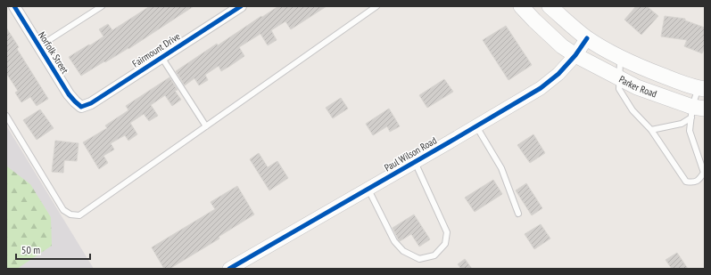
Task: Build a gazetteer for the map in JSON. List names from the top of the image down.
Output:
{
  "streets": {
    "main road": ["Parker Road"],
    "street": ["Fairmount Drive", "Norfolk Street", "Paul Wilson Road"]
  },
  "crossings": [
    ["Fairmount Drive", "Norfolk Street"],
    ["Parker Road", "Paul Wilson Road"]
  ],
  "scale_bar": "50 m"
}
